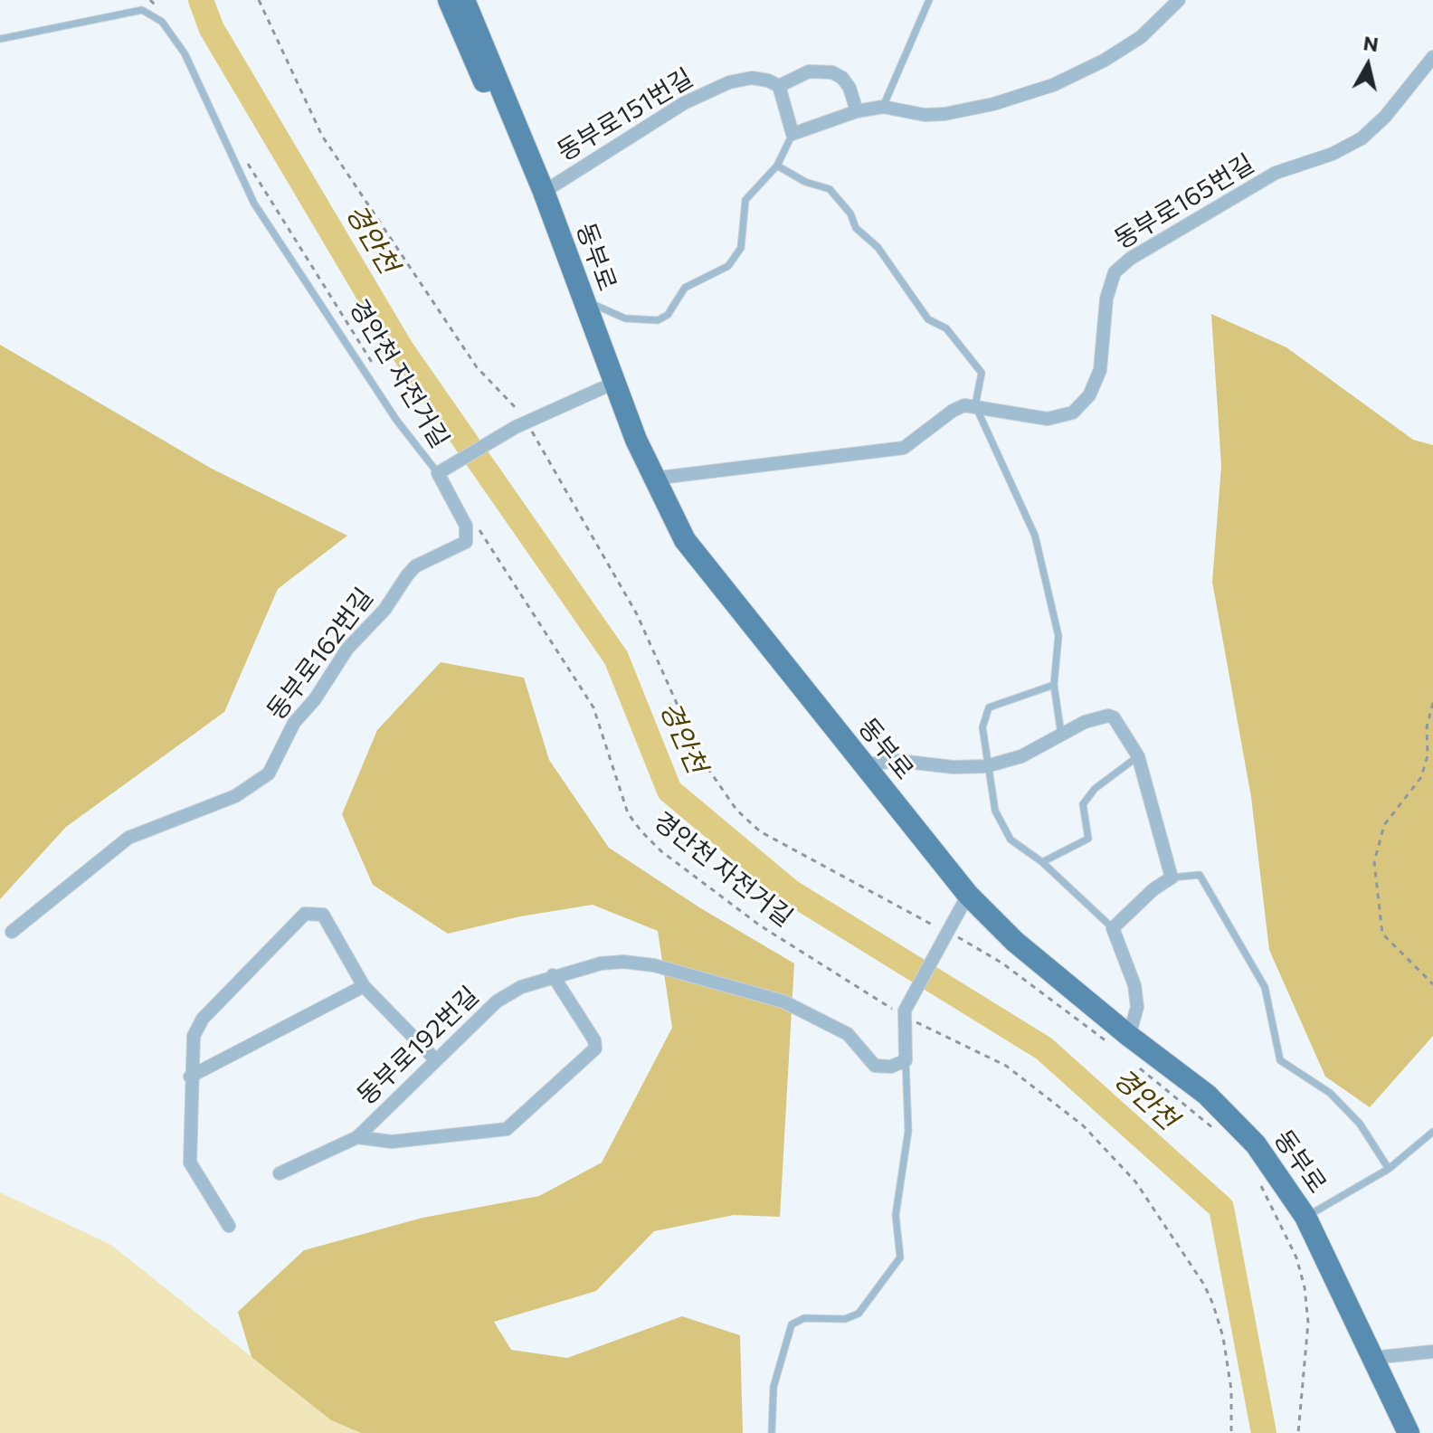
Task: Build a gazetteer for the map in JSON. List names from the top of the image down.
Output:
{
  "streets": {
    "main road": ["동부로"],
    "street": [
      "동부로151번길",
      "동부로165번길",
      "동부로162번길",
      "동부로192번길"
    ],
    "path": ["경안천 자전거길"]
  },
  "crossings": [
    ["동부로151번길", "동부로"],
    ["동부로", "경안천 자전거길"]
  ],
  "water": ["경안천"],
  "north": "top"
}
